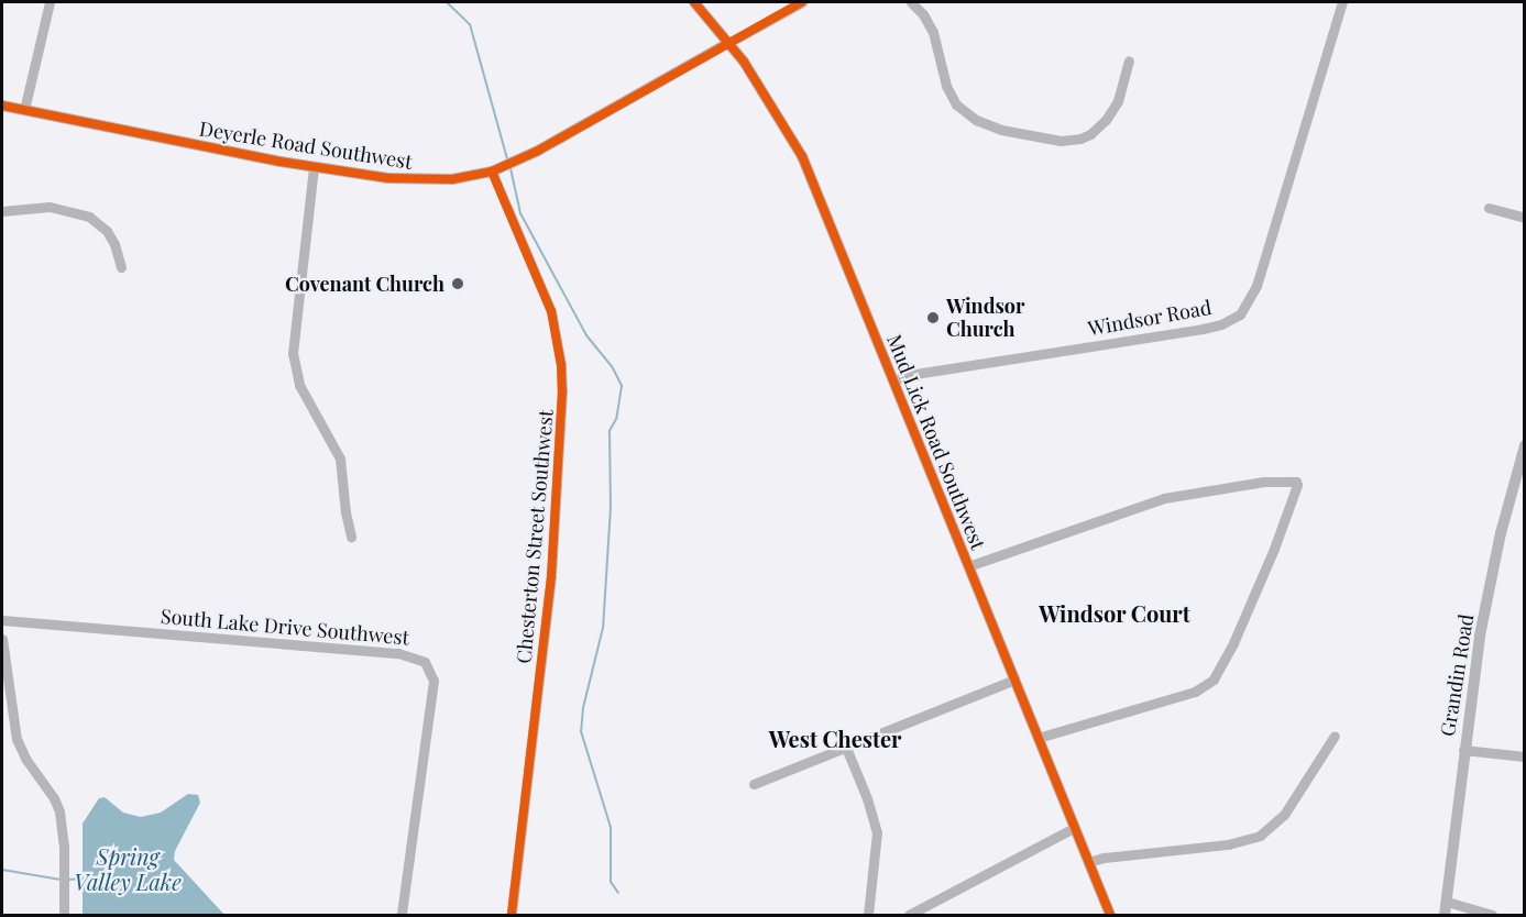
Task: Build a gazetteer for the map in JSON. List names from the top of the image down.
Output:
{
  "streets": {
    "street": [
      "Deyerle Road Southwest",
      "Windsor Road",
      "Mud Lick Road Southwest",
      "Chesterton Street Southwest",
      "South Lake Drive Southwest",
      "Grandin Road"
    ]
  },
  "crossings": [
    ["Deyerle Road Southwest", "Mud Lick Road Southwest"],
    ["Deyerle Road Southwest", "Chesterton Street Southwest"],
    ["Windsor Road", "Mud Lick Road Southwest"]
  ],
  "districts": ["Windsor Court", "West Chester"],
  "water": ["Spring Valley Lake"],
  "places": ["Covenant Church", "Windsor Church"]
}
